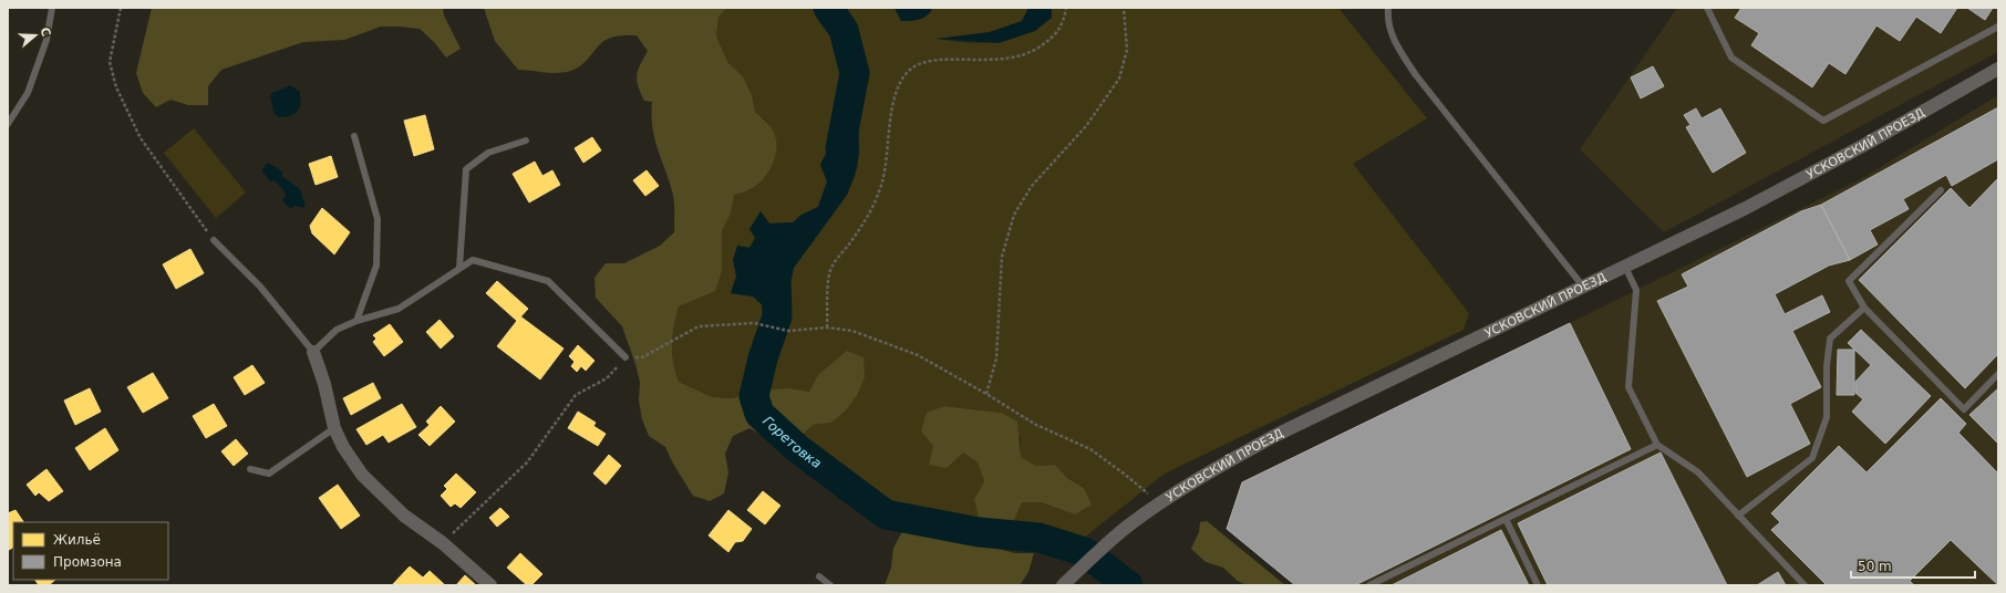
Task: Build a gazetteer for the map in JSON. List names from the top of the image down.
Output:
{
  "streets": {
    "street": ["УСКОВСКИЙ ПРОЕЗД"]
  },
  "water": ["Горетовка"],
  "legend": ["Жильё", "Промзона"],
  "scale_bar": "50 m",
  "north": "right"
}
